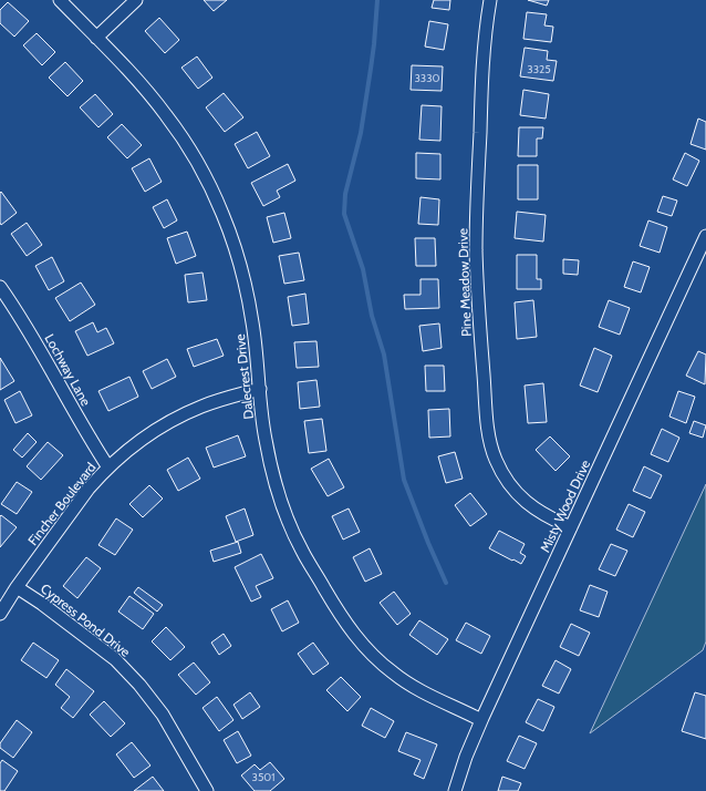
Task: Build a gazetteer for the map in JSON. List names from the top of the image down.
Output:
{
  "streets": {
    "street": [
      "Pine Meadow Drive",
      "Lochway Lane",
      "Dalecrest Drive",
      "Fincher Boulevard",
      "Misty Wood Drive",
      "Cypress Pond Drive"
    ]
  },
  "crossings": [
    ["Pine Meadow Drive", "Misty Wood Drive"],
    ["Lochway Lane", "Fincher Boulevard"],
    ["Dalecrest Drive", "Fincher Boulevard"],
    ["Dalecrest Drive", "Misty Wood Drive"],
    ["Fincher Boulevard", "Cypress Pond Drive"]
  ],
  "house_numbers": ["3325", "3330", "3501"]
}
